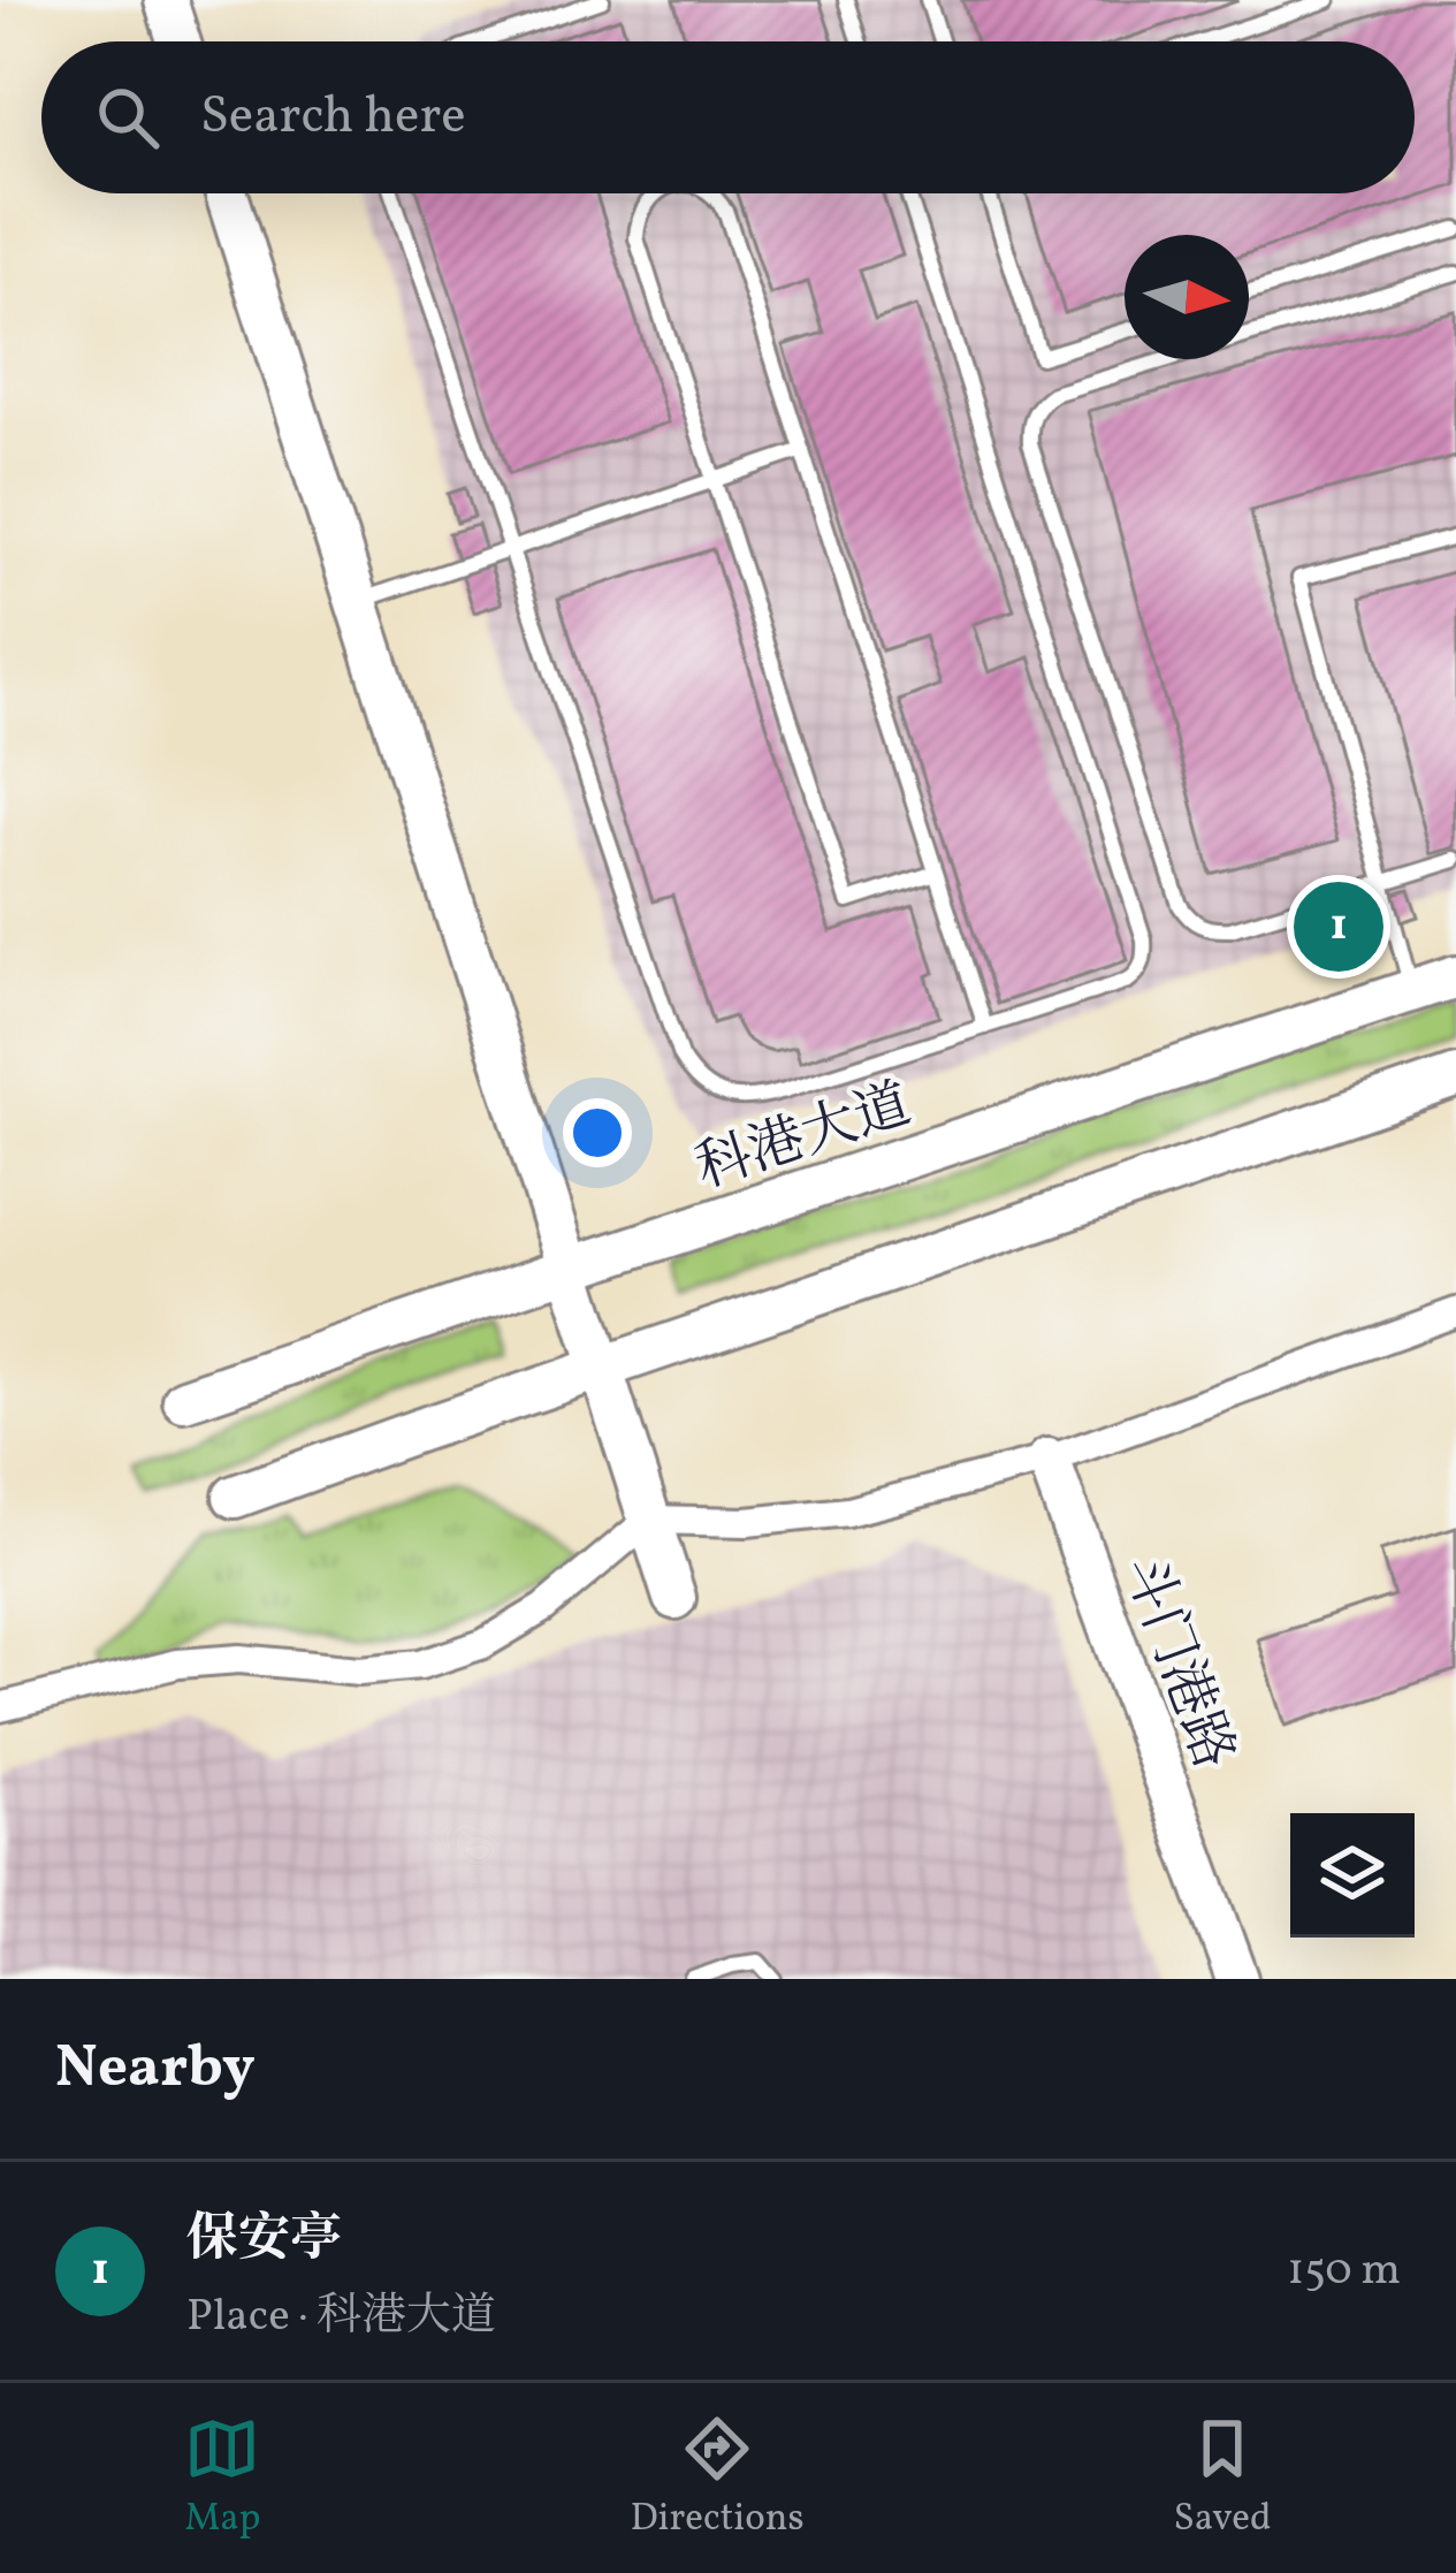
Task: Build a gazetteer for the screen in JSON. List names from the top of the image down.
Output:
{
  "streets": {
    "street": ["科港大道", "斗门港路"]
  },
  "north": "right",
  "page": {
    "search": "Search here",
    "pins": "1",
    "heading": "Nearby",
    "list": [
      {
        "mark": "1",
        "name": "保安亭",
        "note": "Place · 科港大道",
        "value": "150 m"
      }
    ],
    "nav": ["Map", "Directions", "Saved"]
  }
}
